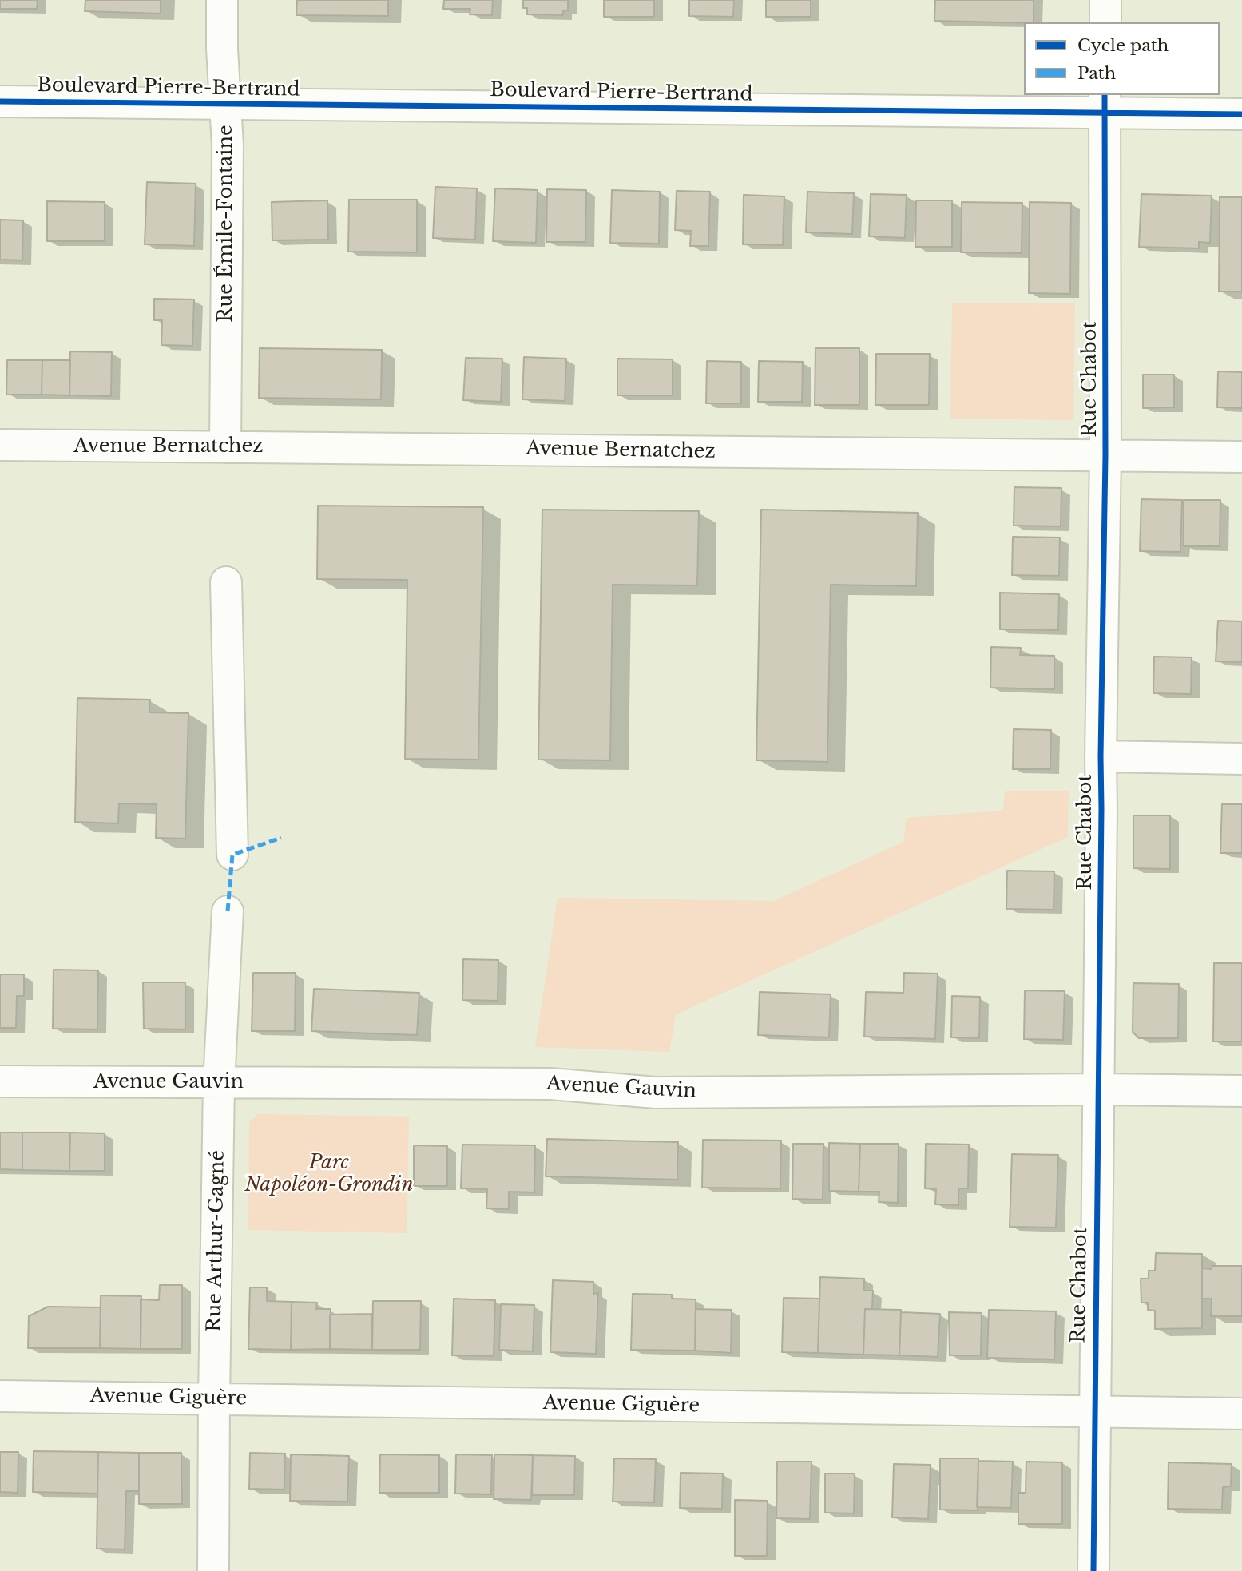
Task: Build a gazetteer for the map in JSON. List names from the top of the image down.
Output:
{
  "streets": {
    "street": [
      "Boulevard Pierre-Bertrand",
      "Rue Émile-Fontaine",
      "Rue Chabot",
      "Avenue Bernatchez",
      "Avenue Gauvin",
      "Rue Arthur-Gagné",
      "Avenue Giguère"
    ]
  },
  "crossings": [
    ["Boulevard Pierre-Bertrand", "Rue Émile-Fontaine"],
    ["Boulevard Pierre-Bertrand", "Rue Chabot"],
    ["Rue Émile-Fontaine", "Avenue Bernatchez"],
    ["Rue Chabot", "Avenue Bernatchez"],
    ["Rue Chabot", "Avenue Gauvin"],
    ["Rue Chabot", "Avenue Giguère"],
    ["Avenue Gauvin", "Rue Arthur-Gagné"],
    ["Rue Arthur-Gagné", "Avenue Giguère"]
  ],
  "parks": ["Parc Napoléon-Grondin"],
  "legend": ["Cycle path", "Path"]
}
